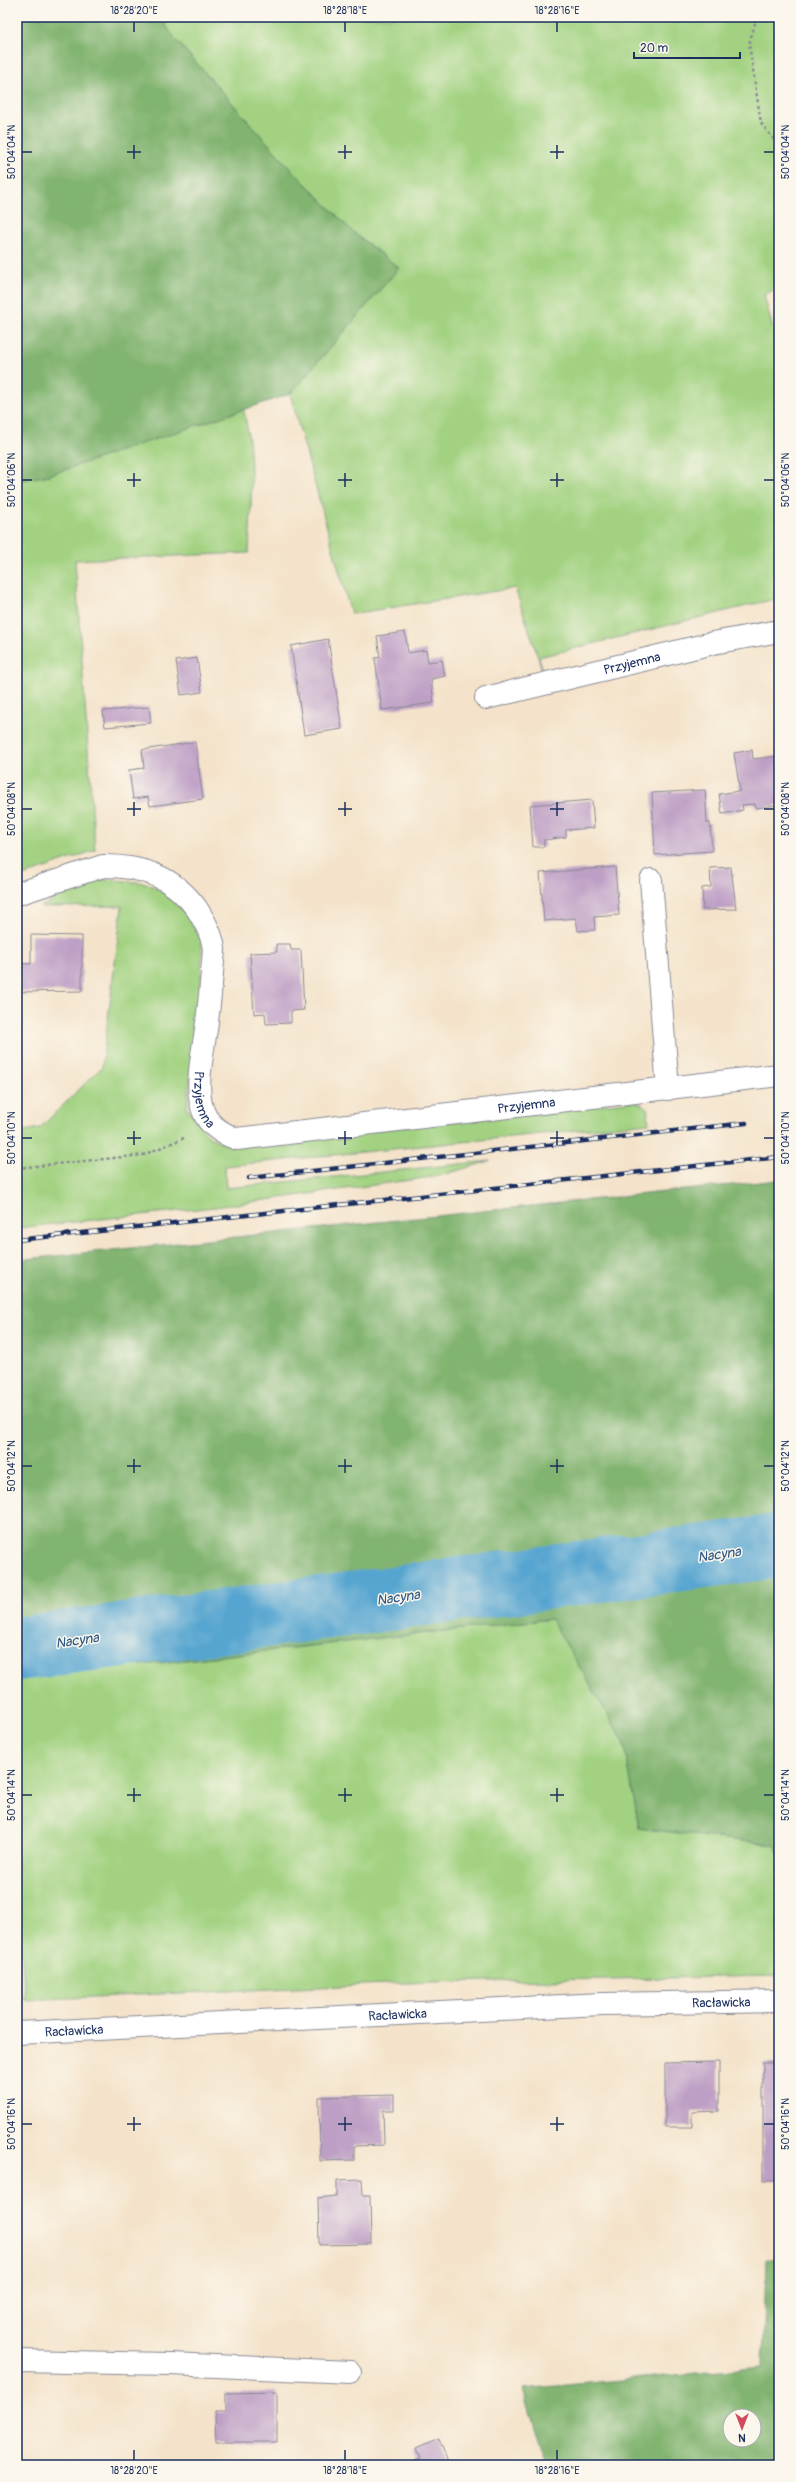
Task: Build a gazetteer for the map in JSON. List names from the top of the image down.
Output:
{
  "streets": {
    "street": ["Przyjemna", "Racławicka"]
  },
  "water": ["Nacyna"],
  "scale_bar": "20 m",
  "north": "bottom",
  "coordinates": [
    "18°28'20\"E",
    "18°28'18\"E",
    "18°28'16\"E",
    "50°04'04\"N",
    "50°04'06\"N",
    "50°04'08\"N",
    "50°04'10\"N",
    "50°04'12\"N",
    "50°04'14\"N",
    "50°04'16\"N"
  ]
}
